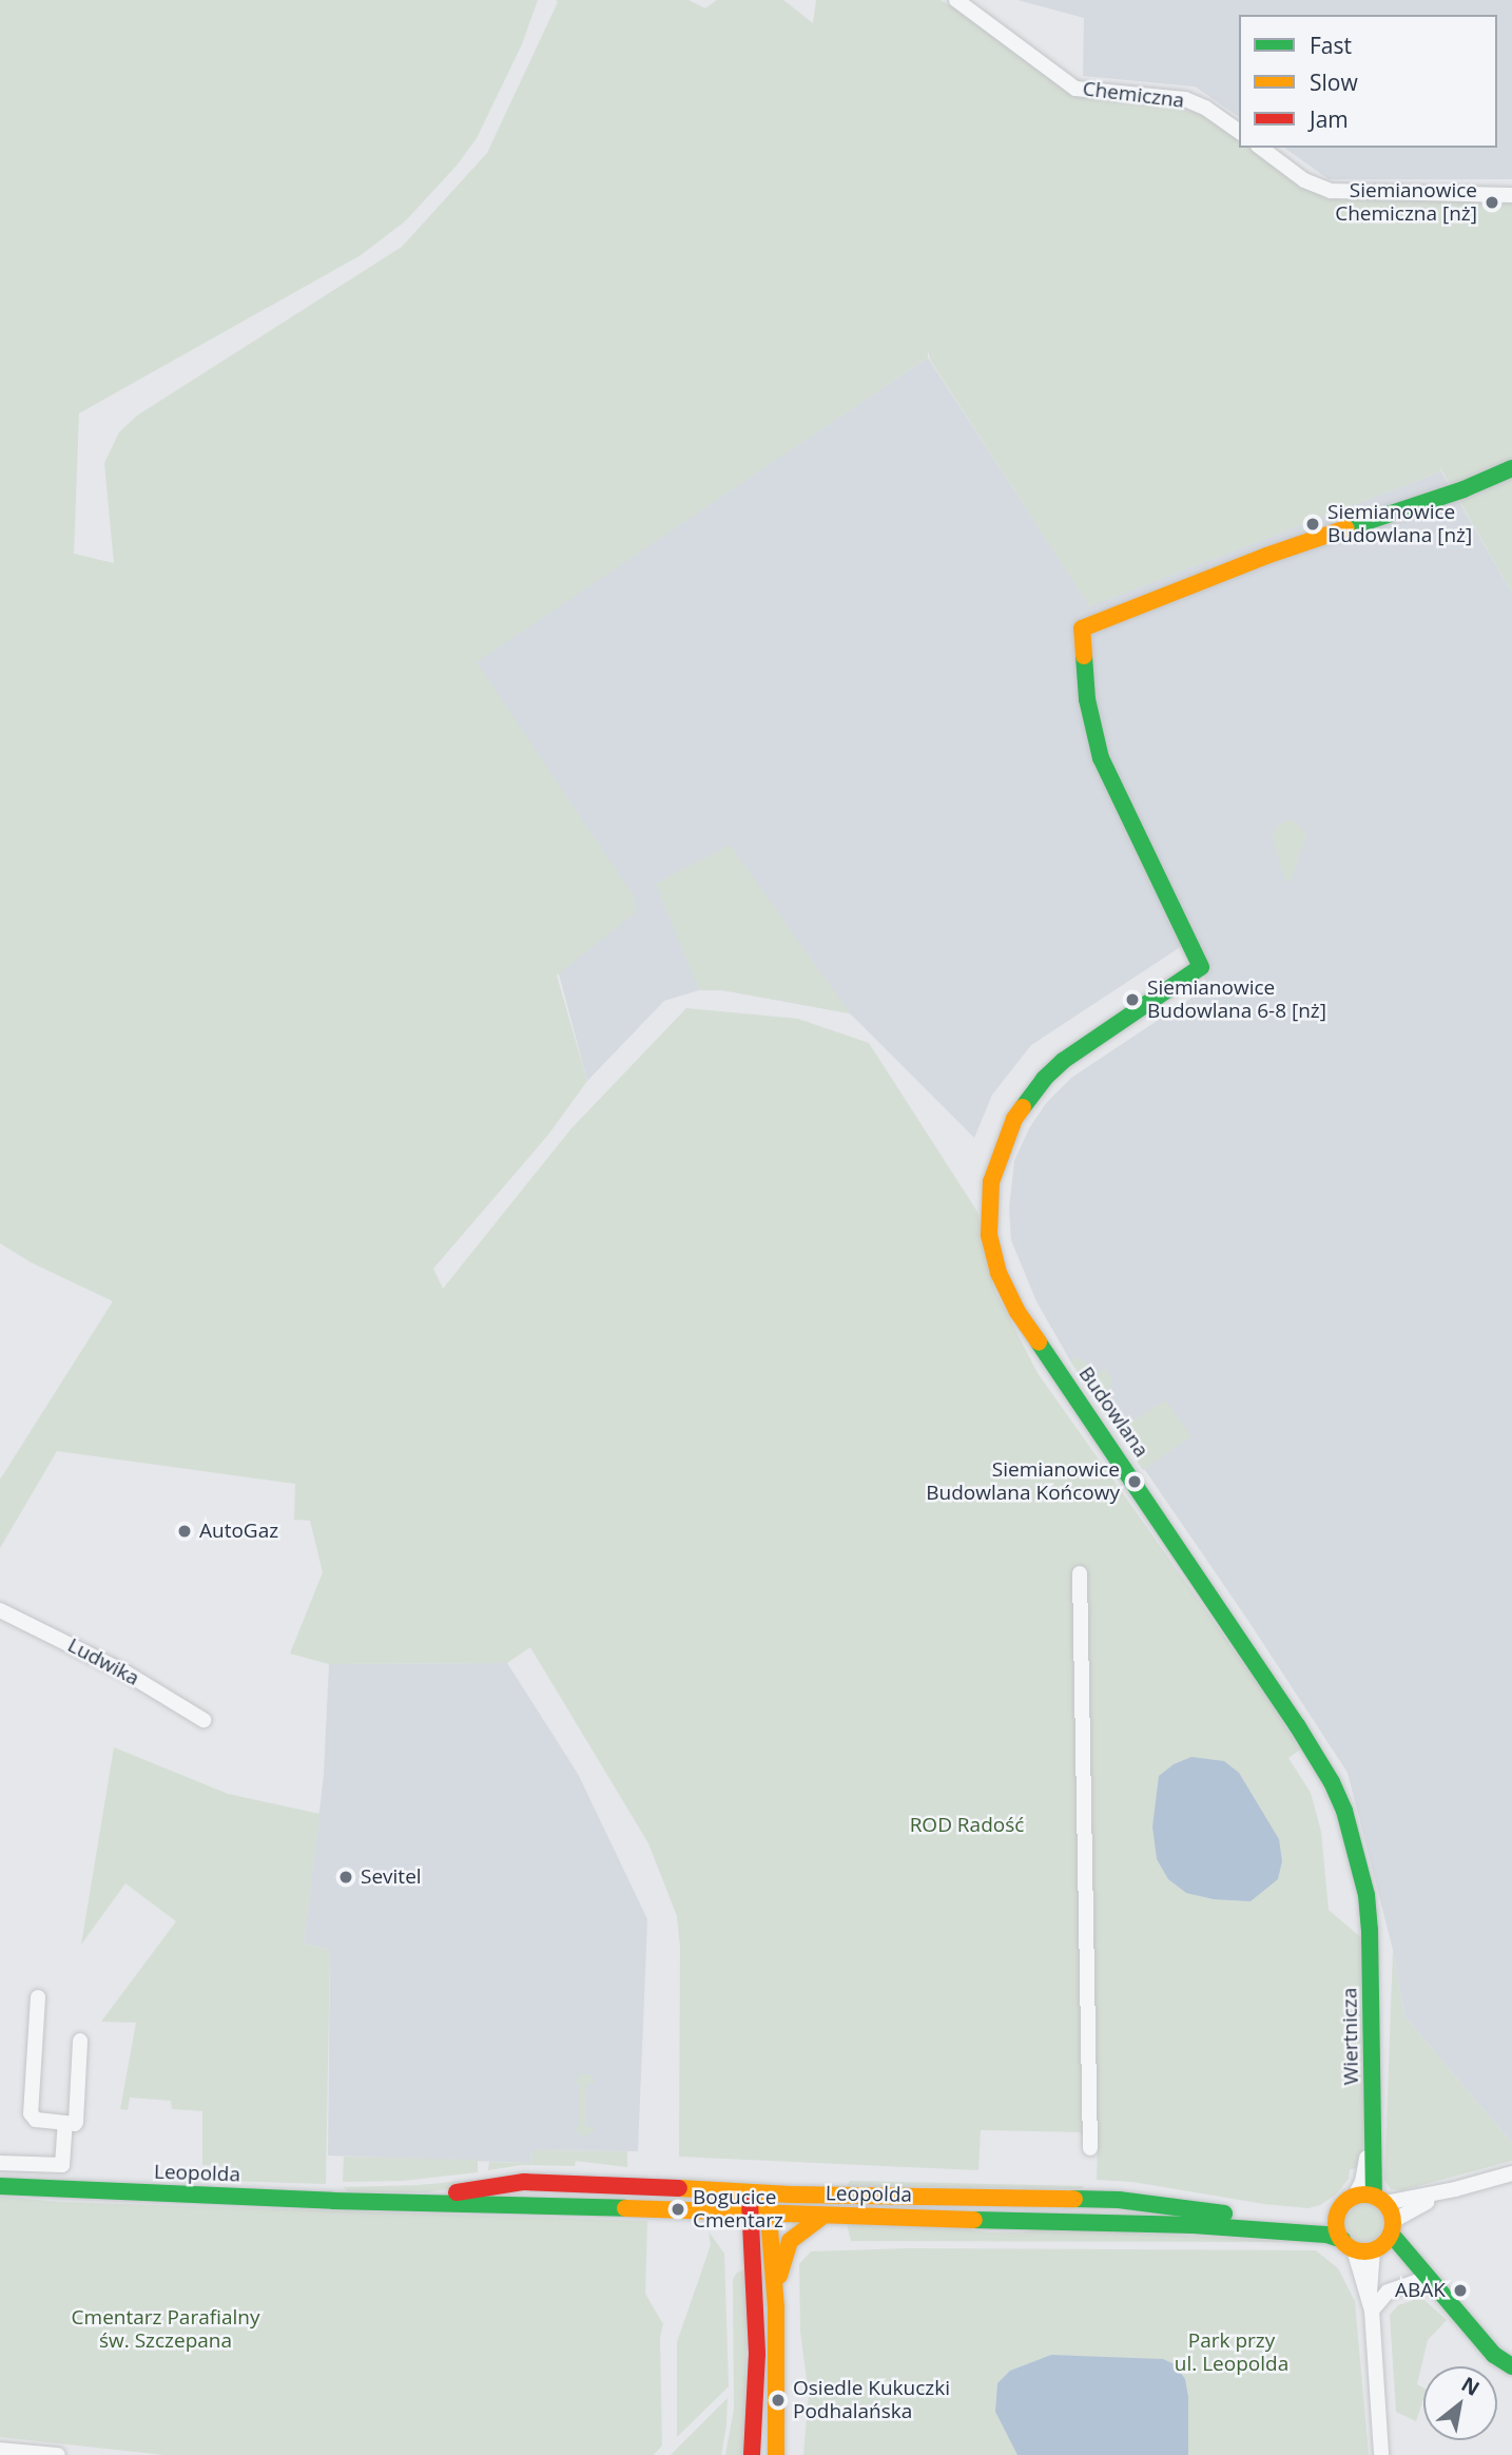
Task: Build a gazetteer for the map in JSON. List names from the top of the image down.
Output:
{
  "streets": {
    "street": [
      "Chemiczna",
      "Budowlana",
      "Ludwika",
      "Wiertnicza",
      "Leopolda"
    ]
  },
  "crossings": [
    ["Budowlana", "Wiertnicza"],
    ["Wiertnicza", "Leopolda"]
  ],
  "parks": ["ROD Radość", "Cmentarz Parafialny św. Szczepana", "Park przy ul. Leopolda"],
  "places": [
    "Siemianowice Chemiczna [nż]",
    "Siemianowice Budowlana [nż]",
    "Siemianowice Budowlana 6-8 [nż]",
    "Siemianowice Budowlana Końcowy",
    "AutoGaz",
    "Sevitel",
    "Bogucice Cmentarz",
    "ABAK",
    "Osiedle Kukuczki Podhalańska"
  ],
  "legend": ["Fast", "Slow", "Jam"],
  "north": "top right"
}
